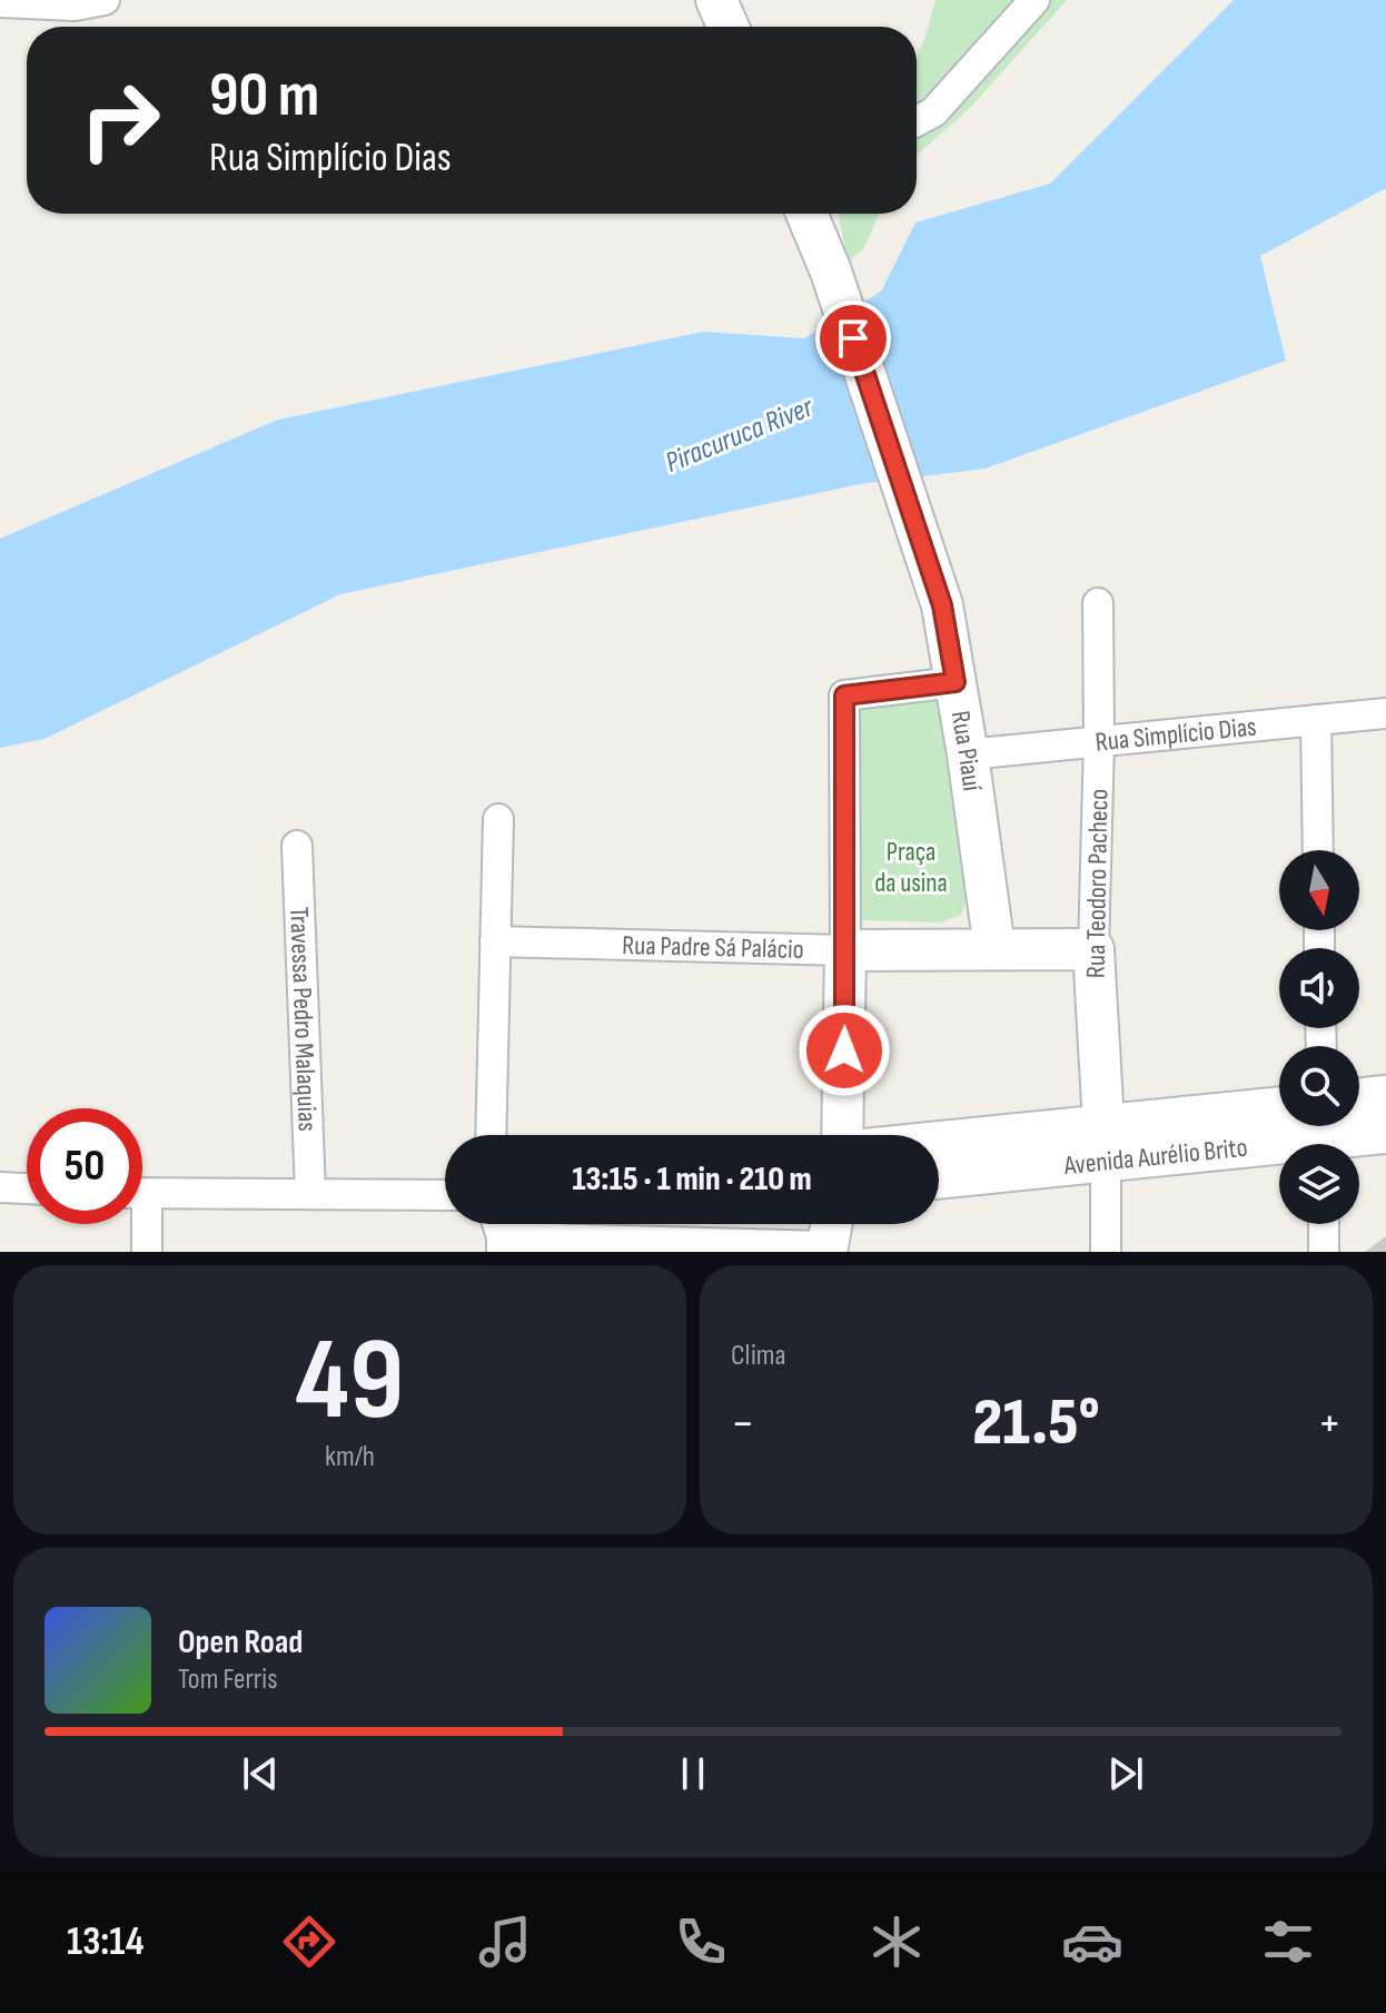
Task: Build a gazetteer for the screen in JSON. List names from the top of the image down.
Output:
{
  "streets": {
    "main road": [
      "Rua Piauí",
      "Rua Teodoro Pacheco",
      "Rua Padre Sá Palácio",
      "Avenida Aurélio Brito"
    ],
    "street": ["Rua Simplício Dias", "Travessa Pedro Malaquias"]
  },
  "crossings": [
    ["Rua Simplício Dias", "Rua Piauí"],
    ["Rua Simplício Dias", "Rua Teodoro Pacheco"],
    ["Rua Piauí", "Rua Padre Sá Palácio"],
    ["Rua Teodoro Pacheco", "Rua Padre Sá Palácio"],
    ["Rua Teodoro Pacheco", "Avenida Aurélio Brito"]
  ],
  "water": ["Piracuruca River"],
  "parks": ["Praça da usina"],
  "north": "bottom",
  "page": {
    "turn": ["90 m", "Rua Simplício Dias"],
    "limit": "50",
    "trip": "13:15 · 1 min · 210 m",
    "tile": [
      ["49", "km/h"],
      "Clima"
    ],
    "heat": ["−", "21.5°", "+"],
    "song": ["Open Road", "Tom Ferris"],
    "tabs": "13:14"
  }
}
